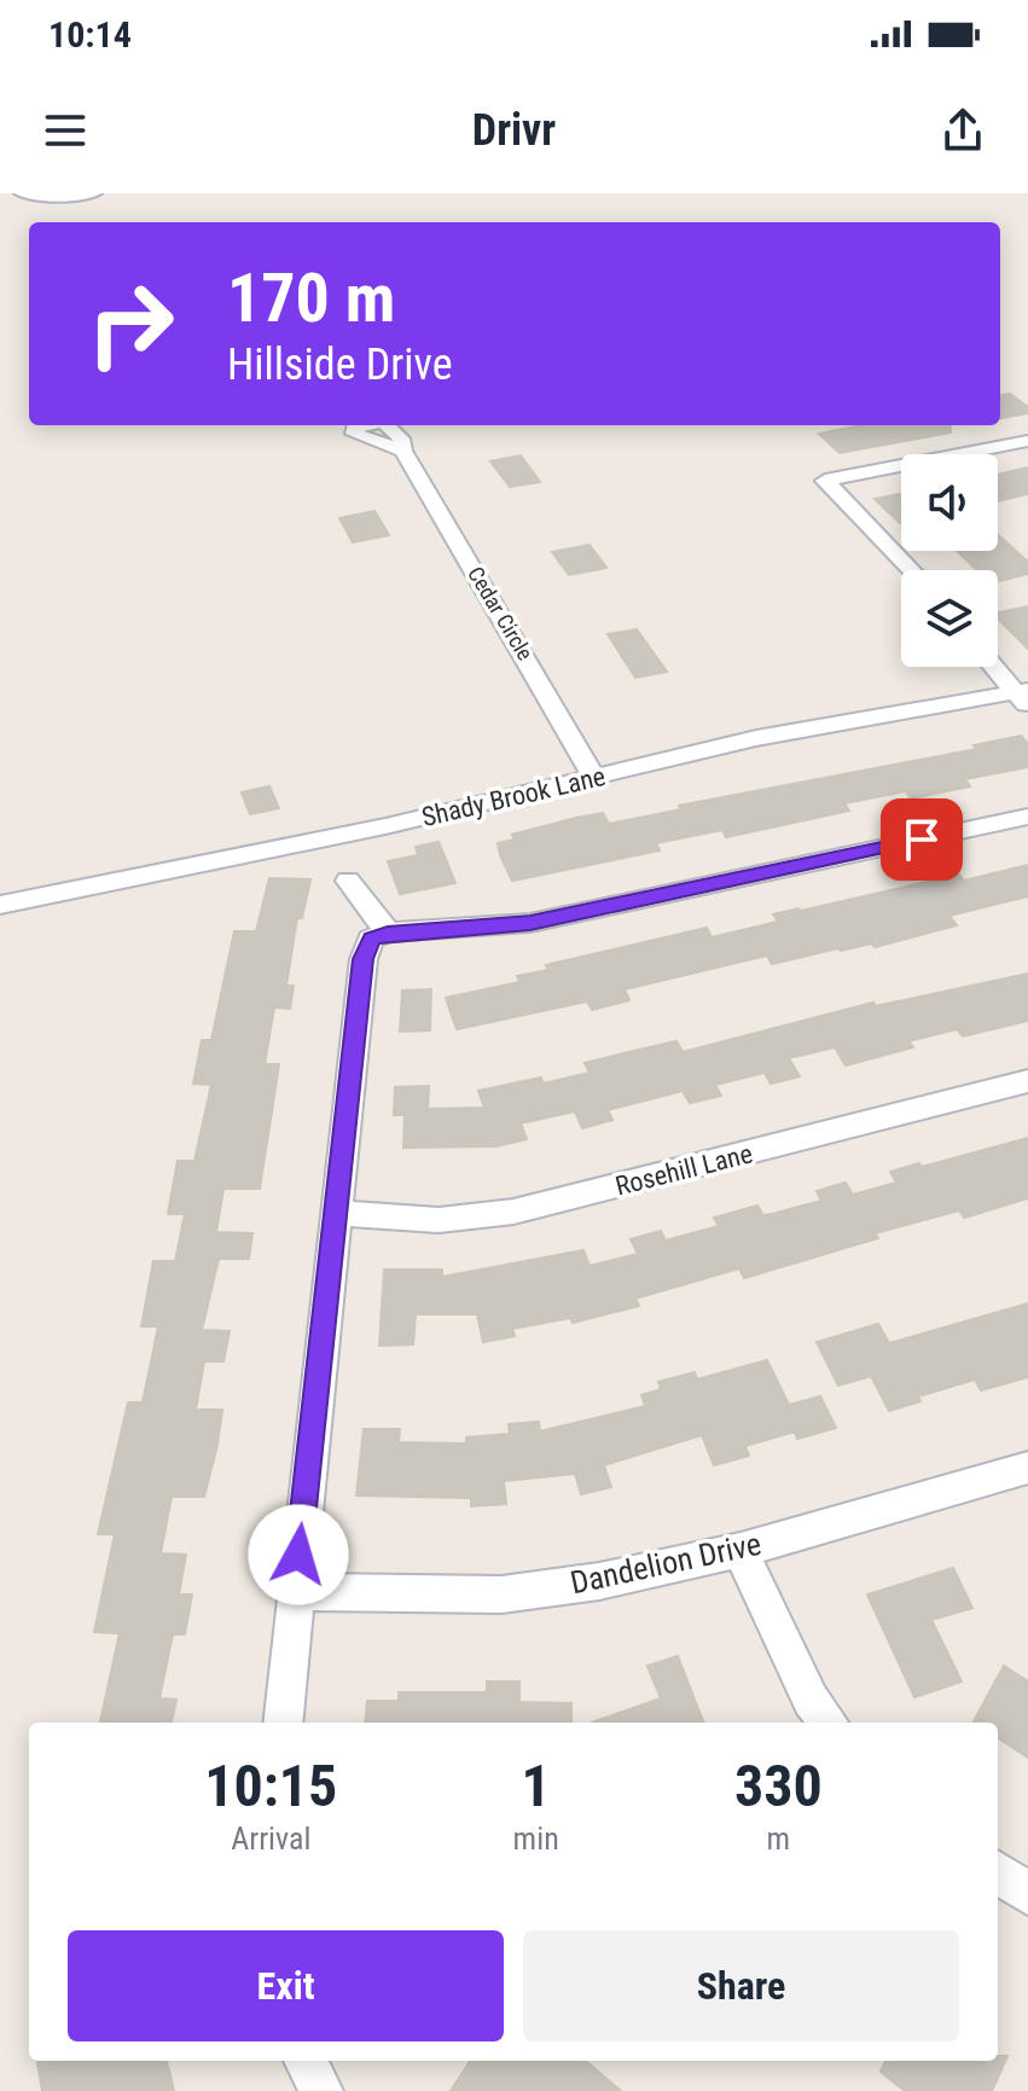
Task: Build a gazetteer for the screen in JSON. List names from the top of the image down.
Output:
{
  "streets": {
    "street": [
      "Cedar Circle",
      "Shady Brook Lane",
      "Rosehill Lane",
      "Dandelion Drive"
    ]
  },
  "crossings": [
    ["Cedar Circle", "Shady Brook Lane"]
  ],
  "page": {
    "status": "10:14",
    "header": "Drivr",
    "turn": ["170 m", "Hillside Drive"],
    "eta": [
      "10:15",
      "Arrival",
      "1",
      "min",
      "330",
      "m"
    ],
    "buttons": ["Exit", "Share"]
  }
}
